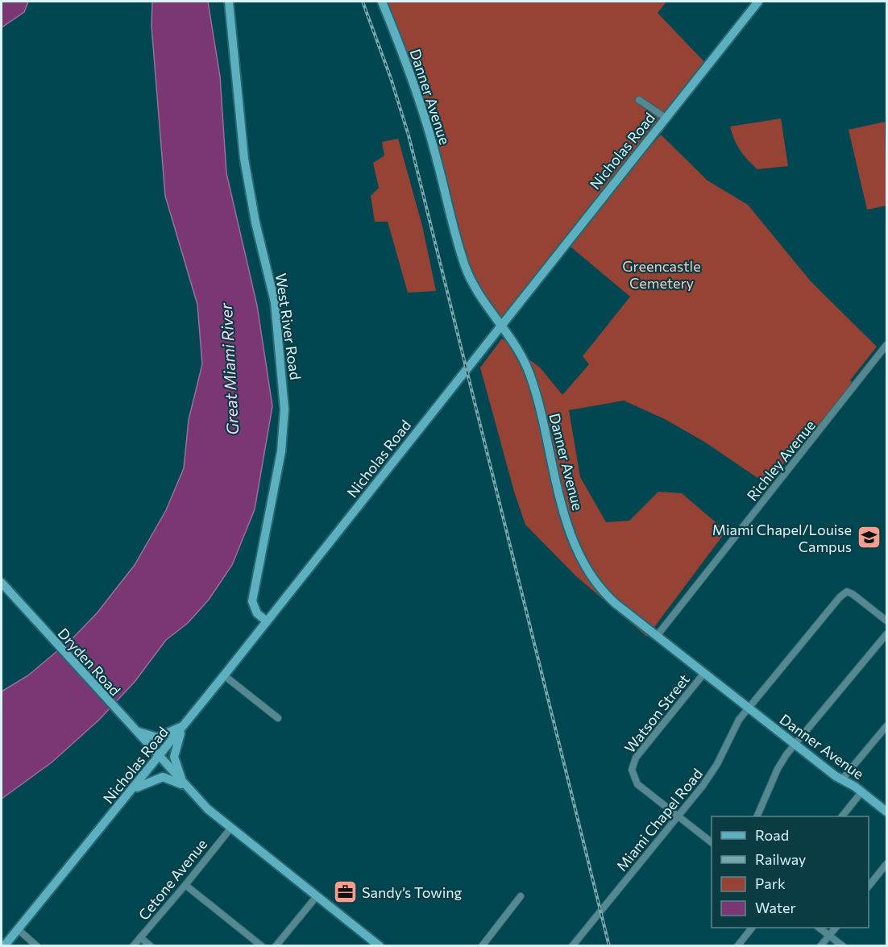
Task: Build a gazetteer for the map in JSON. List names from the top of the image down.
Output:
{
  "streets": {
    "street": [
      "Danner Avenue",
      "Nicholas Road",
      "West River Road",
      "Richley Avenue",
      "Dryden Road",
      "Watson Street",
      "Miami Chapel Road",
      "Cetone Avenue"
    ]
  },
  "crossings": [
    ["Danner Avenue", "Nicholas Road"],
    ["Danner Avenue", "Richley Avenue"],
    ["Danner Avenue", "Watson Street"],
    ["Danner Avenue", "Miami Chapel Road"],
    ["Nicholas Road", "West River Road"],
    ["Nicholas Road", "Dryden Road"],
    ["Dryden Road", "Cetone Avenue"],
    ["Watson Street", "Miami Chapel Road"]
  ],
  "water": ["Great Miami River"],
  "parks": ["Greencastle Cemetery"],
  "places": {
    "school or university": ["Miami Chapel/Louise Campus"],
    "office": ["Sandy’s Towing"]
  },
  "legend": [
    "Road",
    "Railway",
    "Park",
    "Water"
  ]
}
